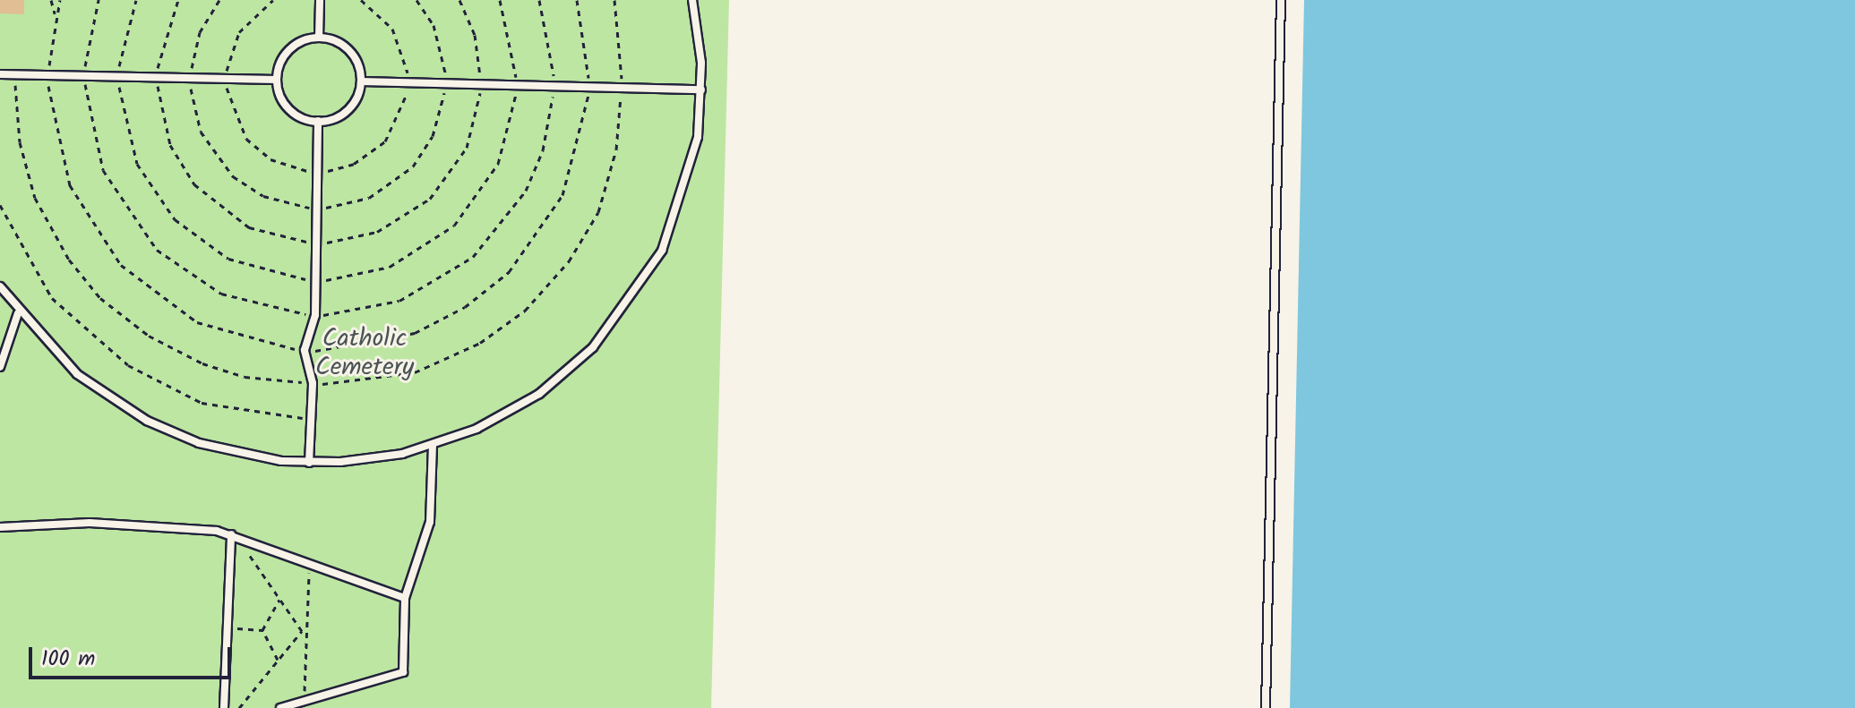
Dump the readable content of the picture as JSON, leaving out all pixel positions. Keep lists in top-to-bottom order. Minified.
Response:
{"parks":["Catholic Cemetery"],"scale_bar":"100 m"}
